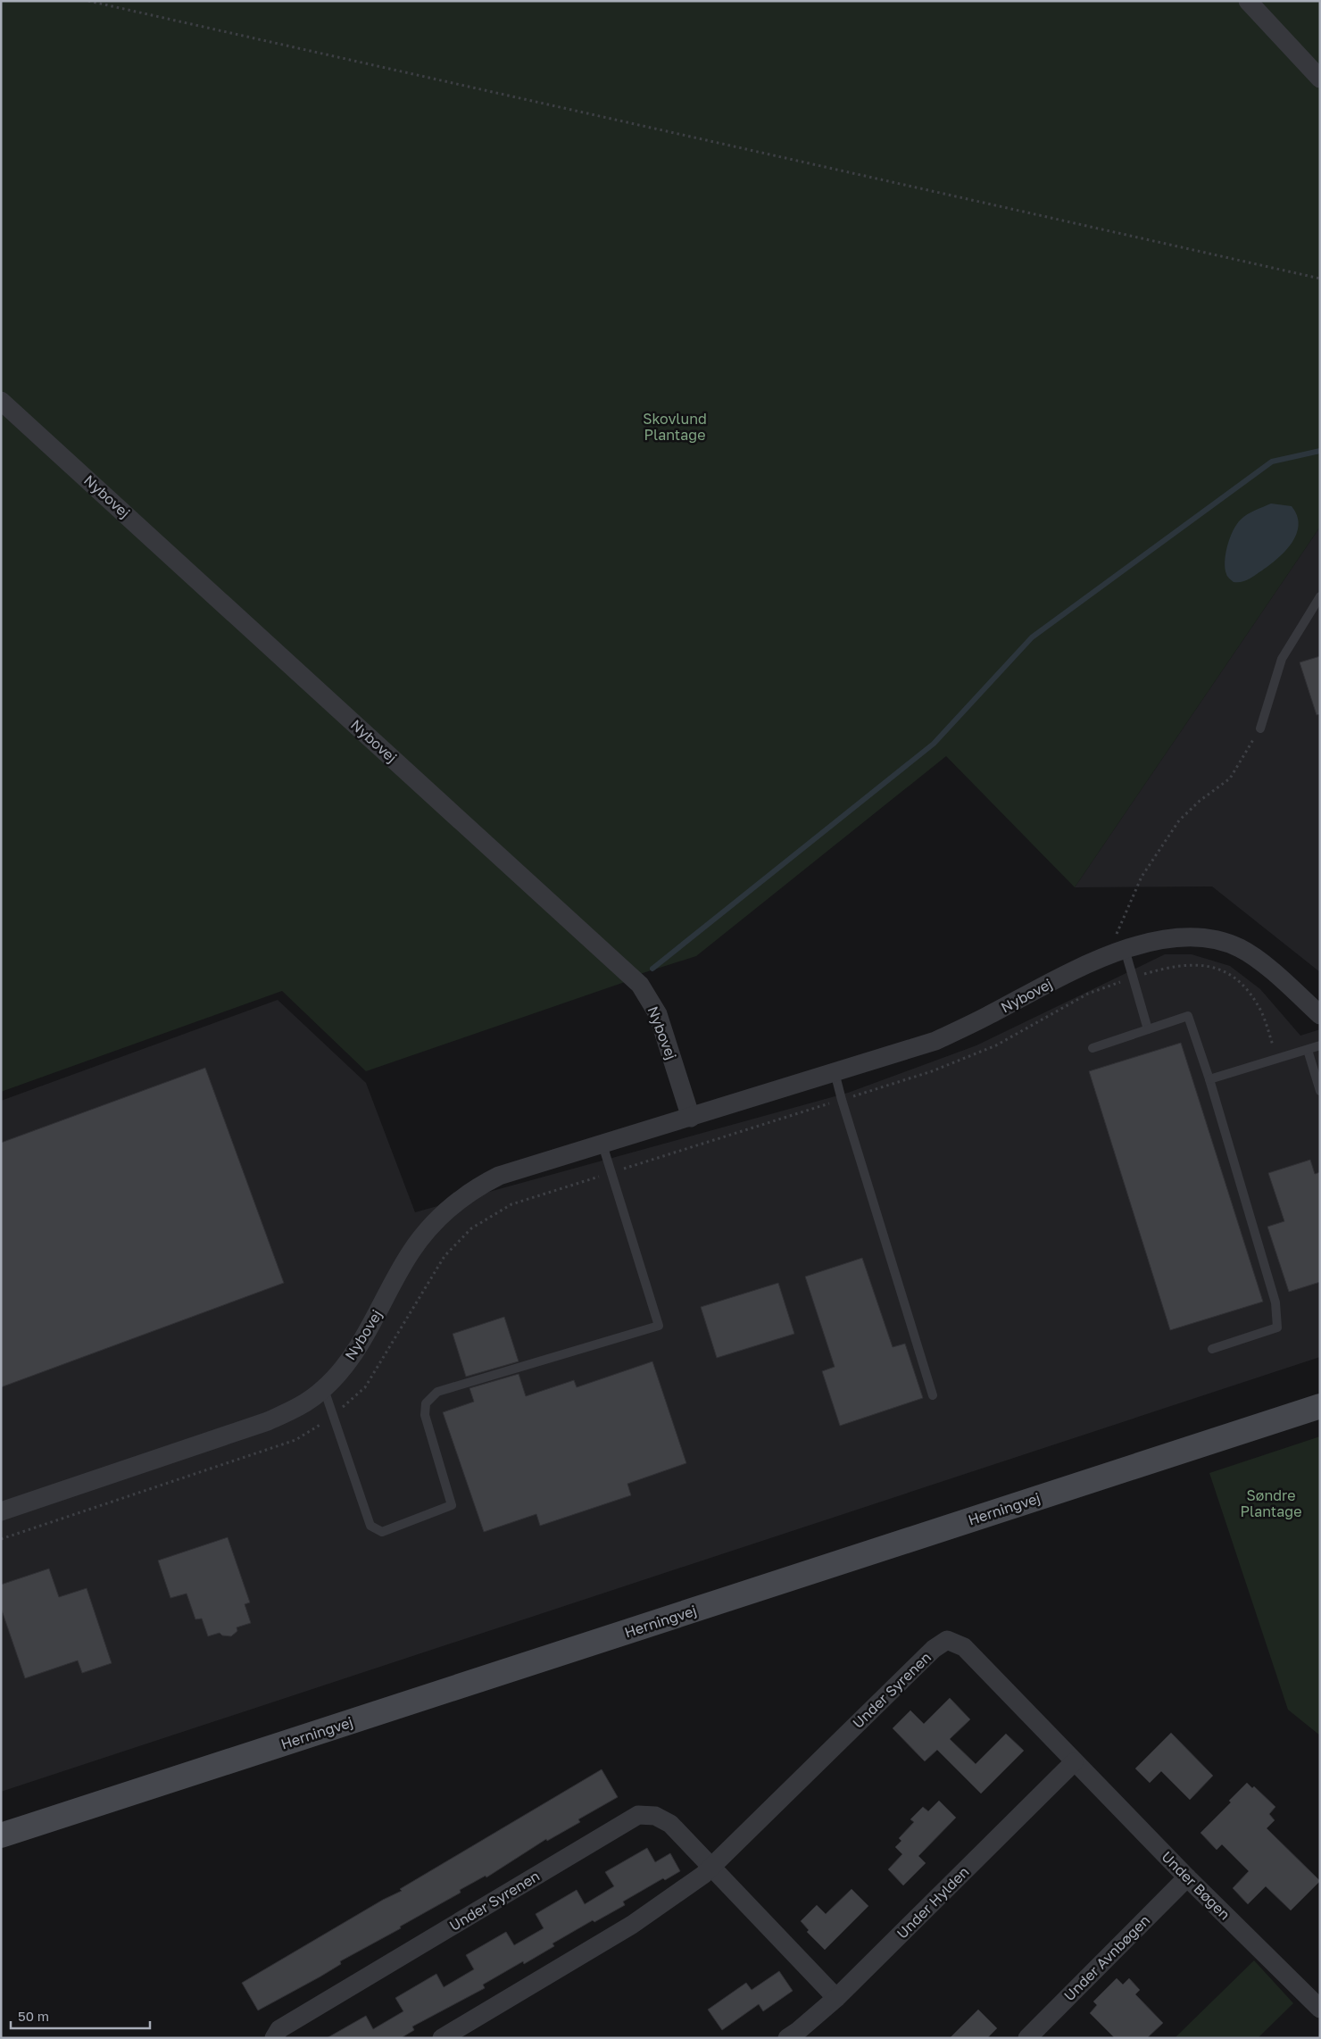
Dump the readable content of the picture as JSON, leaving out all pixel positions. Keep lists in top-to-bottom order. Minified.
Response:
{"streets":{"main road":["Herningvej"],"street":["Nybovej","Under Syrenen","Under Bøgen","Under Hylden","Under Avnbøgen"]},"crossings":[["Under Syrenen","Under Bøgen"],["Under Syrenen","Under Hylden"],["Under Bøgen","Under Hylden"],["Under Bøgen","Under Avnbøgen"]],"parks":["Skovlund Plantage","Søndre Plantage"],"scale_bar":"50 m"}
